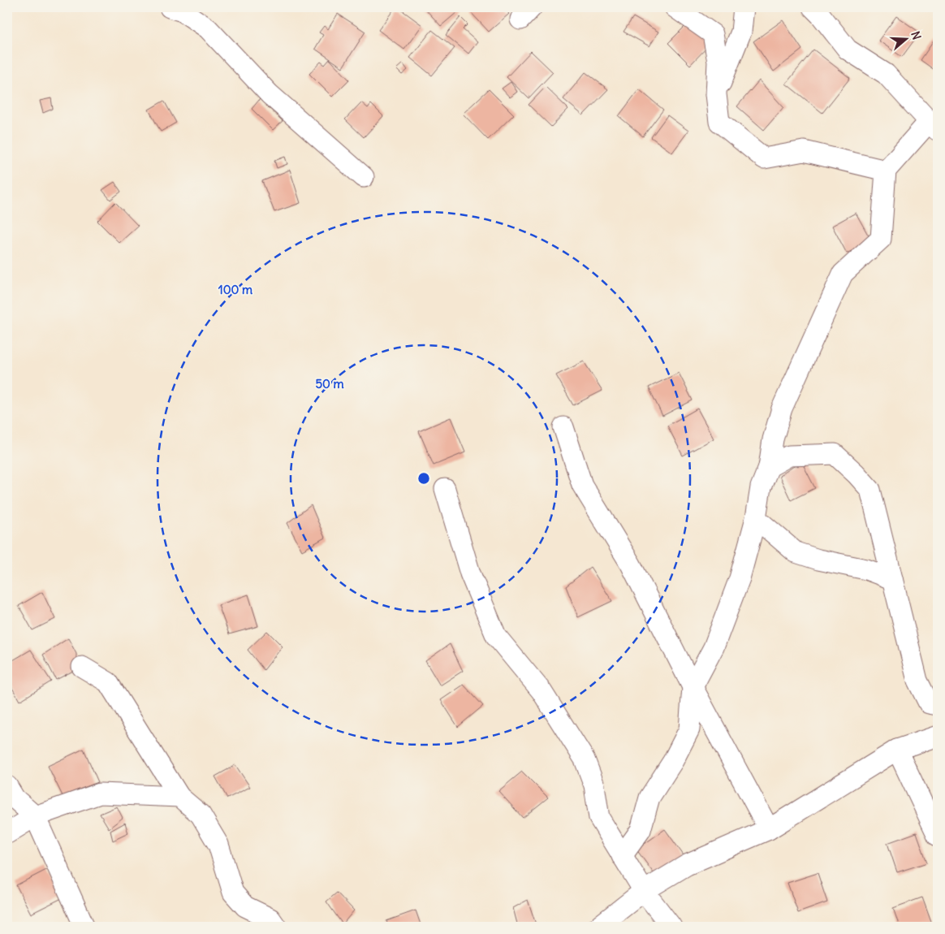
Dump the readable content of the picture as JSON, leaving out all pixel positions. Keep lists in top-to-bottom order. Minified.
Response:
{"north":"right","rings":["100 m","50 m"]}
